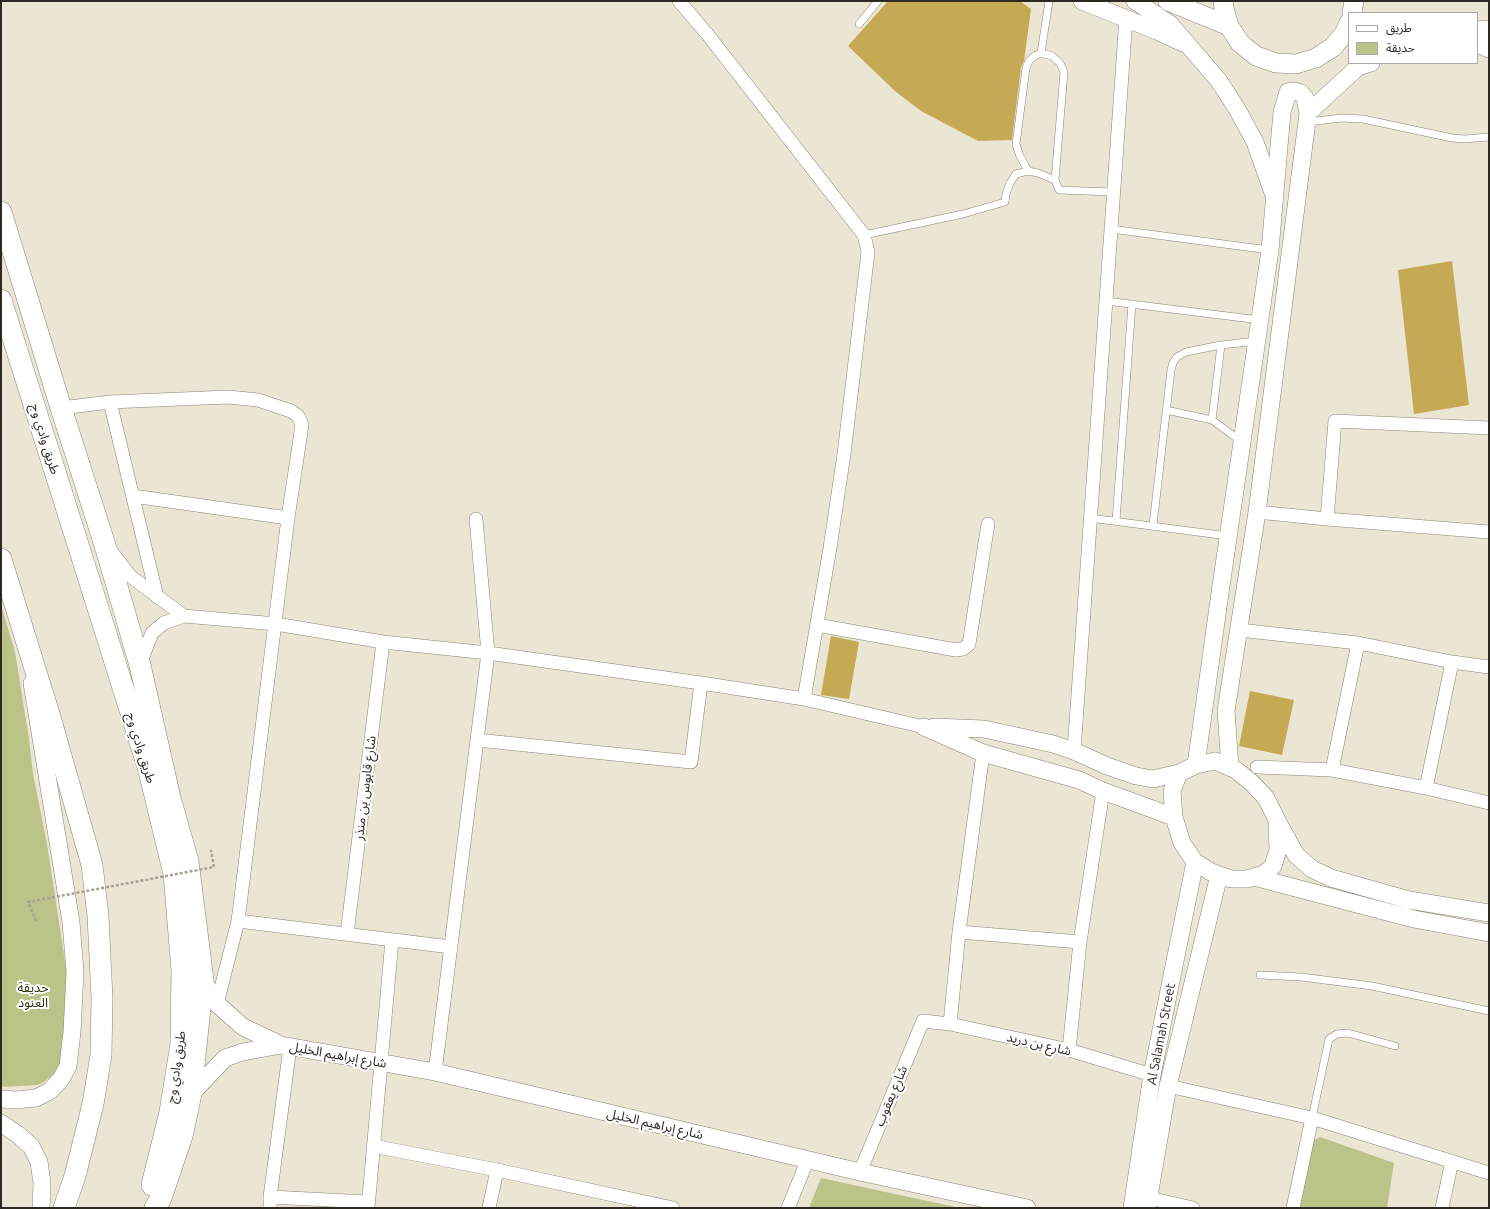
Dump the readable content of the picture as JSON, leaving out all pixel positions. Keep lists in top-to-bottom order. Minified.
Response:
{"streets":{"main road":["طريق وادي وج"],"street":["شارع قابوس بن منذر","Al Salamah Street","شارع بن دريد","شارع إبراهيم الخليل","شارع يعقوب"]},"crossings":[["Al Salamah Street","شارع بن دريد"],["شارع بن دريد","شارع يعقوب"],["شارع إبراهيم الخليل","شارع يعقوب"]],"parks":["حديقة العنود"],"legend":["طريق","حديقة"]}
